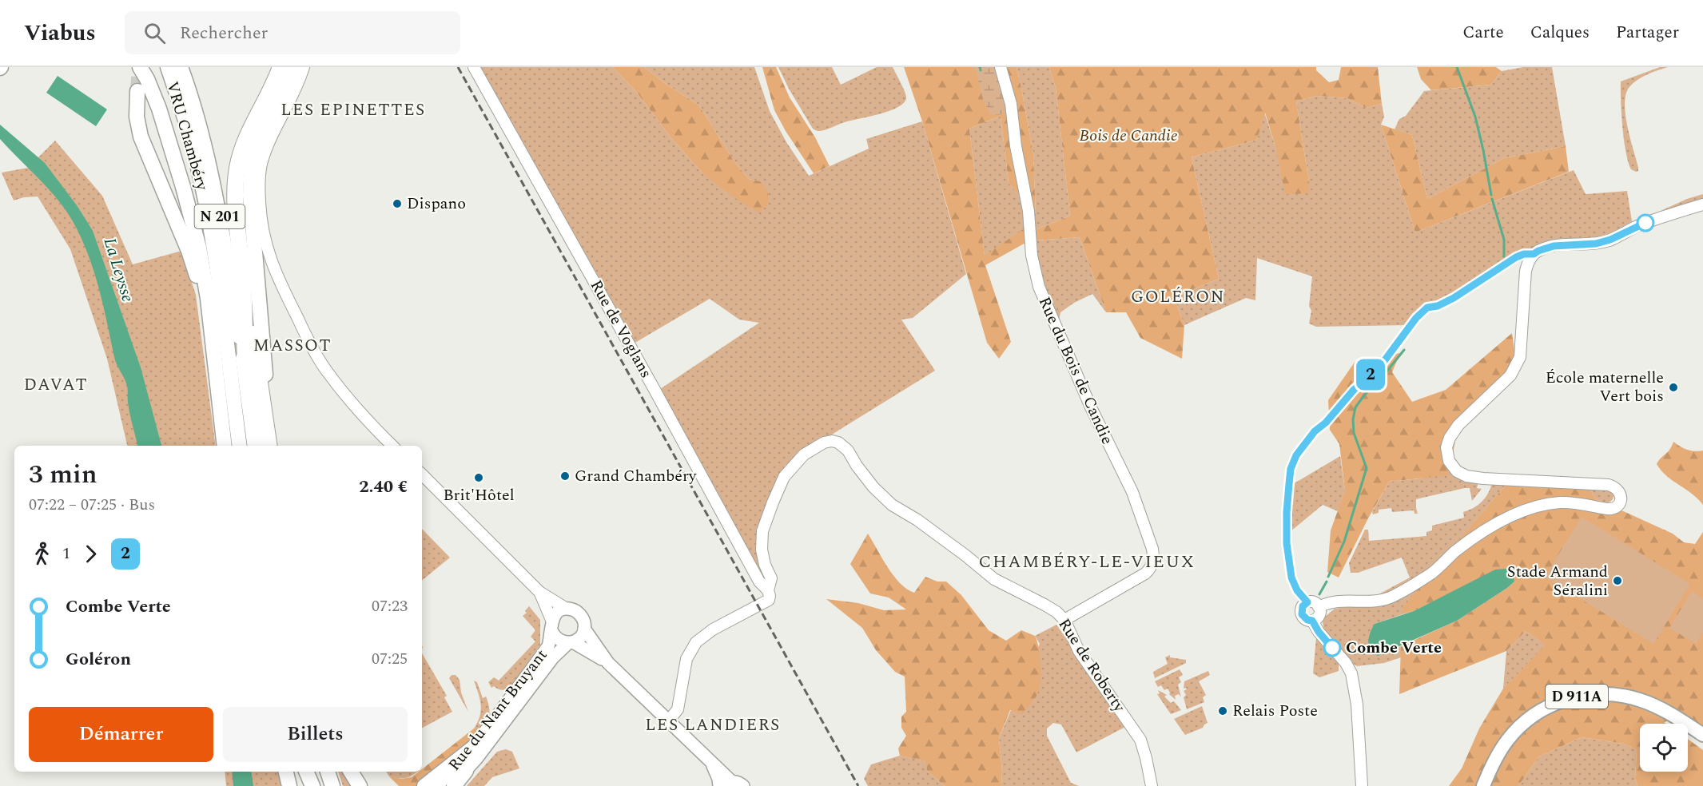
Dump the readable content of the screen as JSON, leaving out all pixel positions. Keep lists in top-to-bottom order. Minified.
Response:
{"streets":{"highway":["VRU Chambéry","N 201"],"main road":["D 911A","Rue du Nant Bruyant"],"street":["Rue de Voglans","Rue du Bois de Candie","Rue de Roberty"]},"crossings":[["VRU Chambéry","N 201"],["Rue de Voglans","Rue de Roberty"],["Rue du Bois de Candie","Rue de Roberty"]],"districts":["LES EPINETTES","GOLÉRON","MASSOT","DAVAT","CHAMBÉRY-LE-VIEUX","LES LANDIERS"],"water":["La Leysse"],"parks":["Bois de Candie"],"places":["Dispano","École maternelle Vert bois","Grand Chambéry","Brit'Hôtel","Stade Armand Séralini","Combe Verte","Relais Poste"],"lines":["bus line 2"],"page":{"header":"Viabus","search":"Rechercher","nav":["Carte","Calques","Partager"],"on_map":"2","heading":["3 min","07:22 – 07:25 · Bus","2.40 €"],"legs":["1","2"],"list":[{"name":"Combe Verte","value":"07:23"},{"name":"Goléron","value":"07:25"}],"buttons":["Démarrer","Billets"]}}
